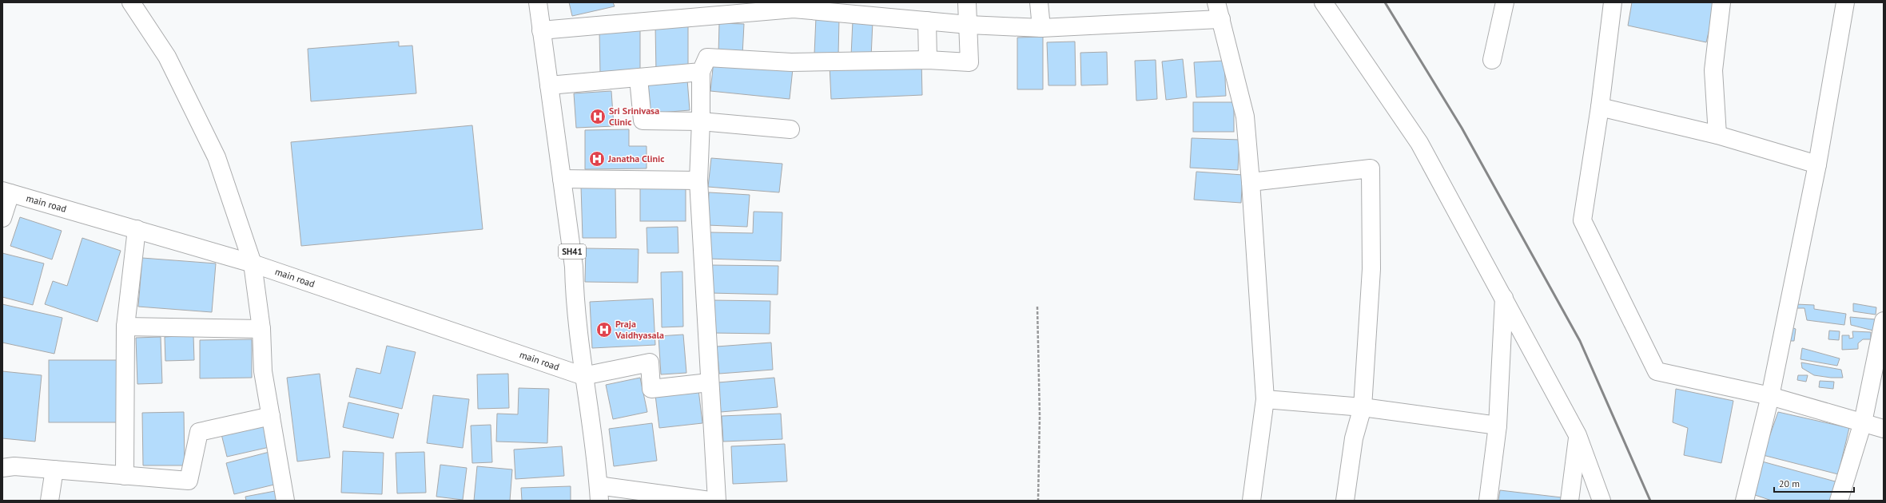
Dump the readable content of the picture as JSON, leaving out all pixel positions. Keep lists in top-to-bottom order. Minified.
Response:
{"streets":{"street":["main road","SH41"]},"crossings":[["main road","SH41"]],"places":{"hospital":["Sri Srinivasa Clinic","Janatha Clinic","Praja Vaidhyasala"]},"scale_bar":"20 m"}
